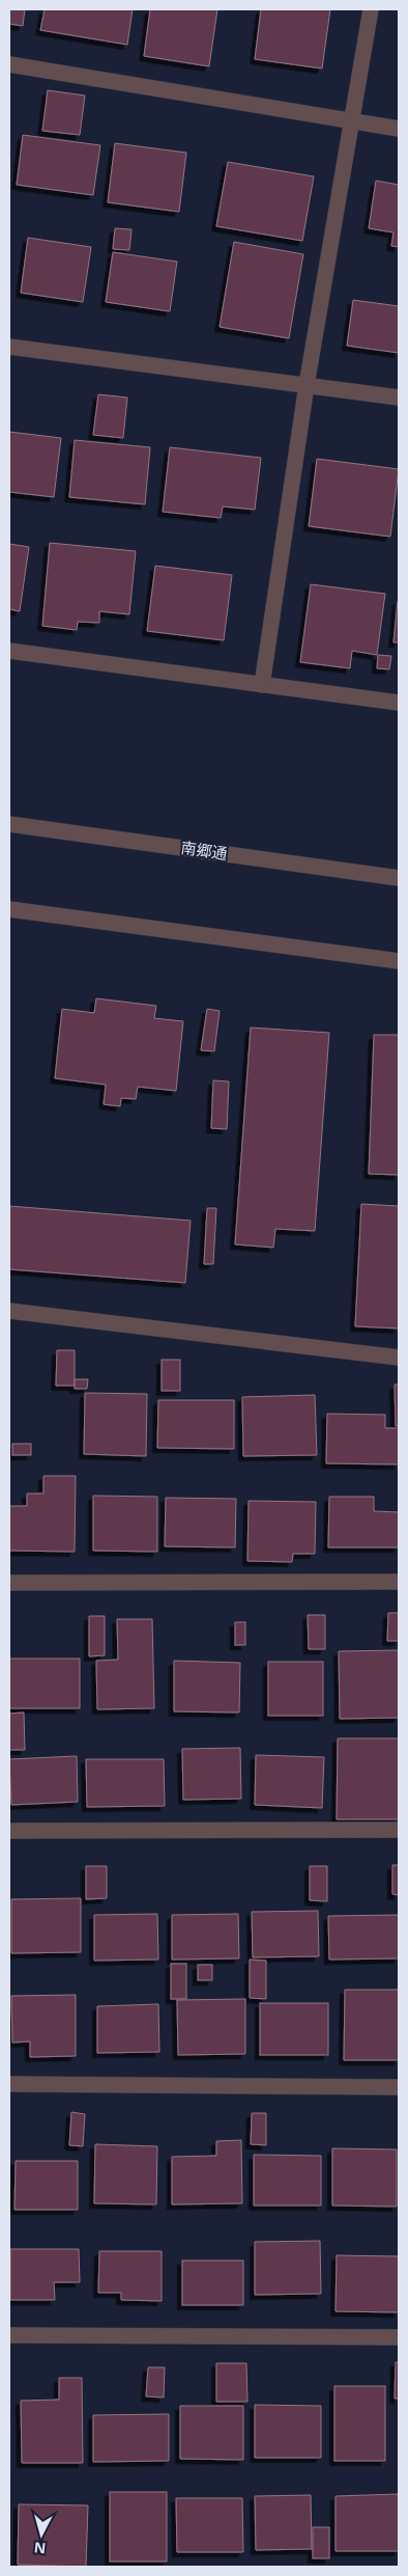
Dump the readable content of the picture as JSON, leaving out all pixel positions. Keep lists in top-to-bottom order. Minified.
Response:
{"streets":{"street":["南郷通"]},"north":"bottom"}
